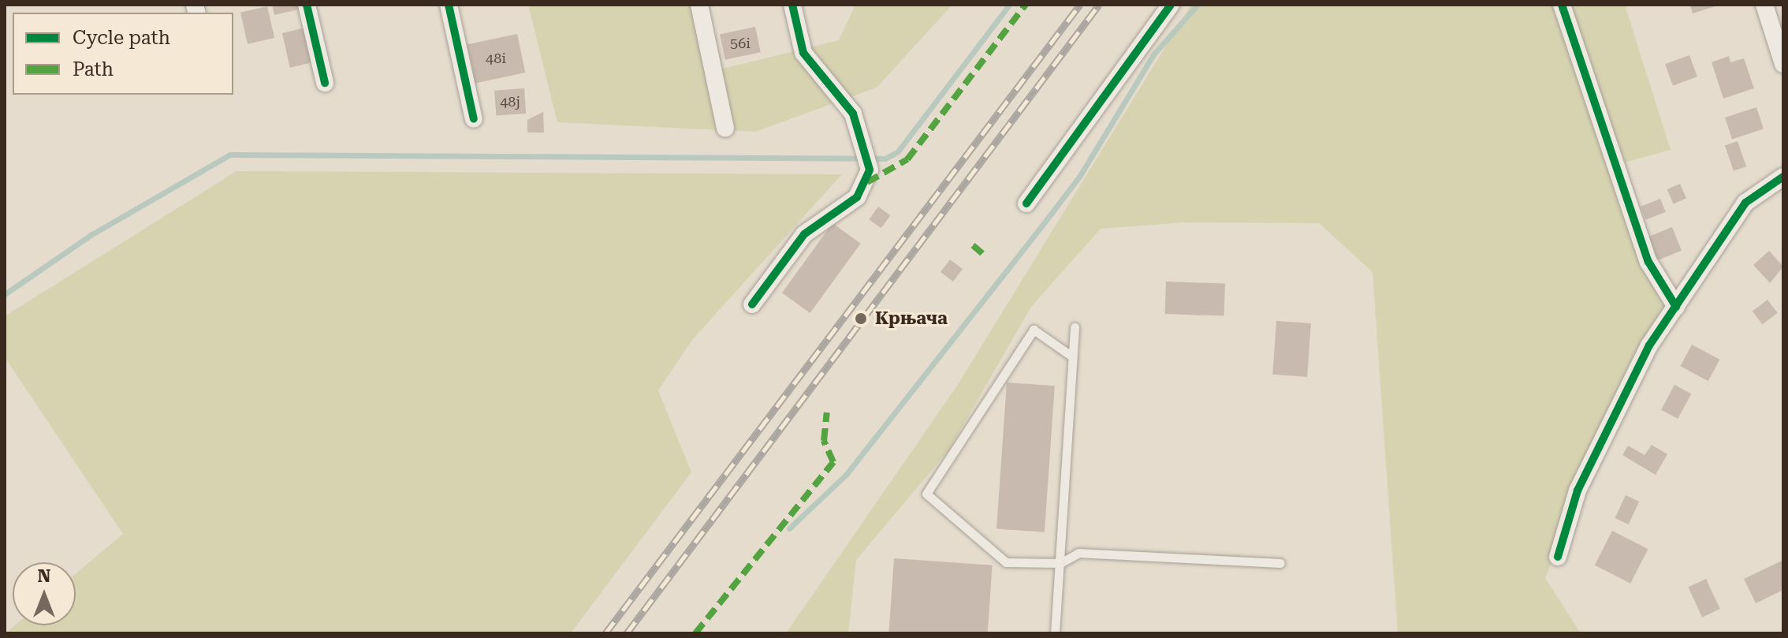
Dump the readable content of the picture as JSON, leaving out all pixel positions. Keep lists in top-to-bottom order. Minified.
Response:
{"places":["Крњача"],"house_numbers":["56i","48i","48j"],"legend":["Cycle path","Path"],"north":"top"}
